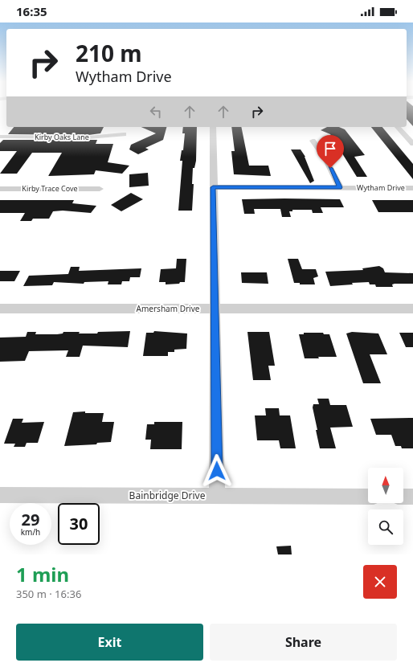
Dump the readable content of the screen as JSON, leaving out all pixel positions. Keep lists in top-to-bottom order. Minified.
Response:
{"streets":{"street":["Kirby Oaks Lane","Wytham Drive","Kirby Trace Cove","Amersham Drive","Bainbridge Drive"]},"north":"top","page":{"status":"16:35","turn":["210 m","Wytham Drive"],"speed":"29 km/h","limit":"30","heading":["1 min","350 m · 16:36"],"buttons":["Exit","Share"]}}
